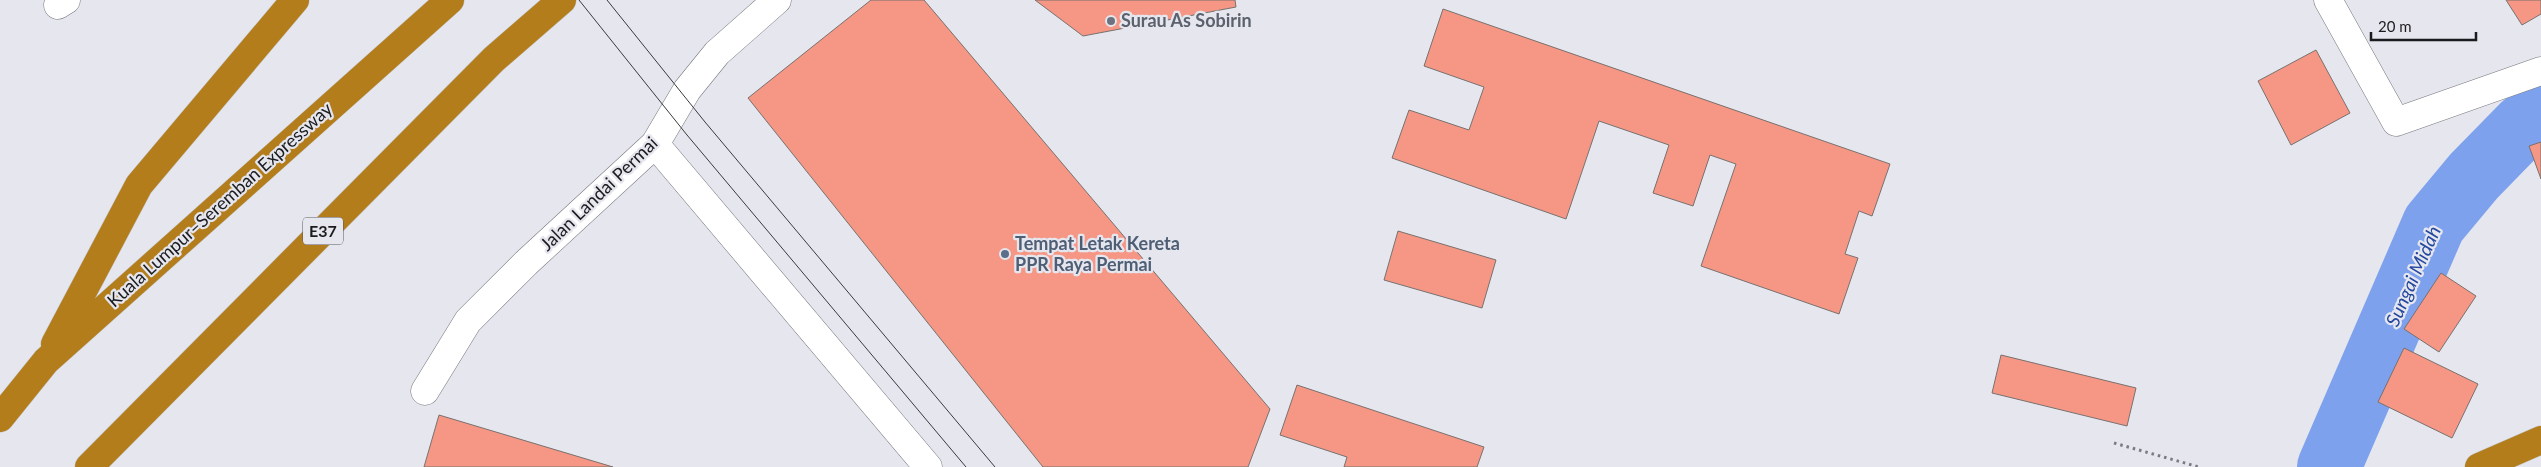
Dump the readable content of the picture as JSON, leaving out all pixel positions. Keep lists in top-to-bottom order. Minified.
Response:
{"streets":{"highway":["Kuala Lumpur–Seremban Expressway","E37"],"street":["Jalan Landai Permai"]},"water":["Sungai Midah"],"places":["Surau As Sobirin","Tempat Letak Kereta PPR Raya Permai"],"scale_bar":"20 m"}
